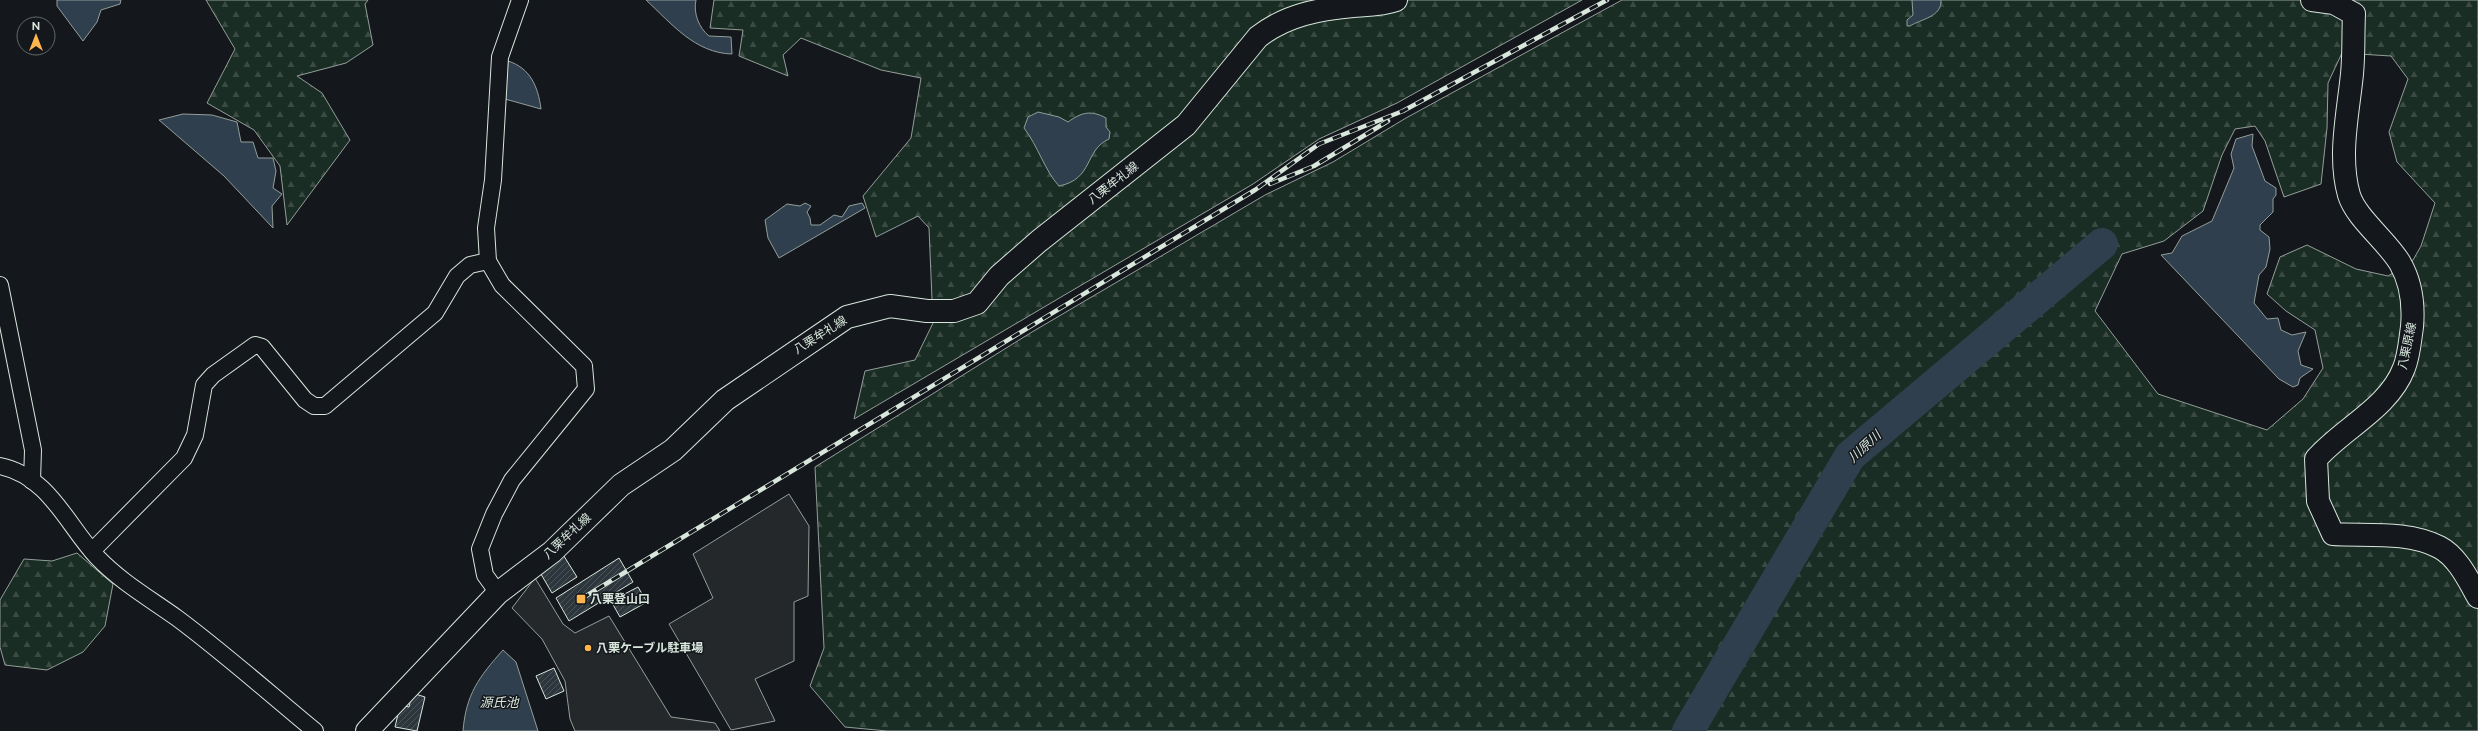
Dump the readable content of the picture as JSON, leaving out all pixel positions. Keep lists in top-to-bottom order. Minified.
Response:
{"streets":{"main road":["八栗牟礼線","八栗原線"]},"water":["川原川","源氏池"],"places":{"transit":["八栗登山口"],"other":["八栗ケーブル駐車場"]},"north":"top"}
